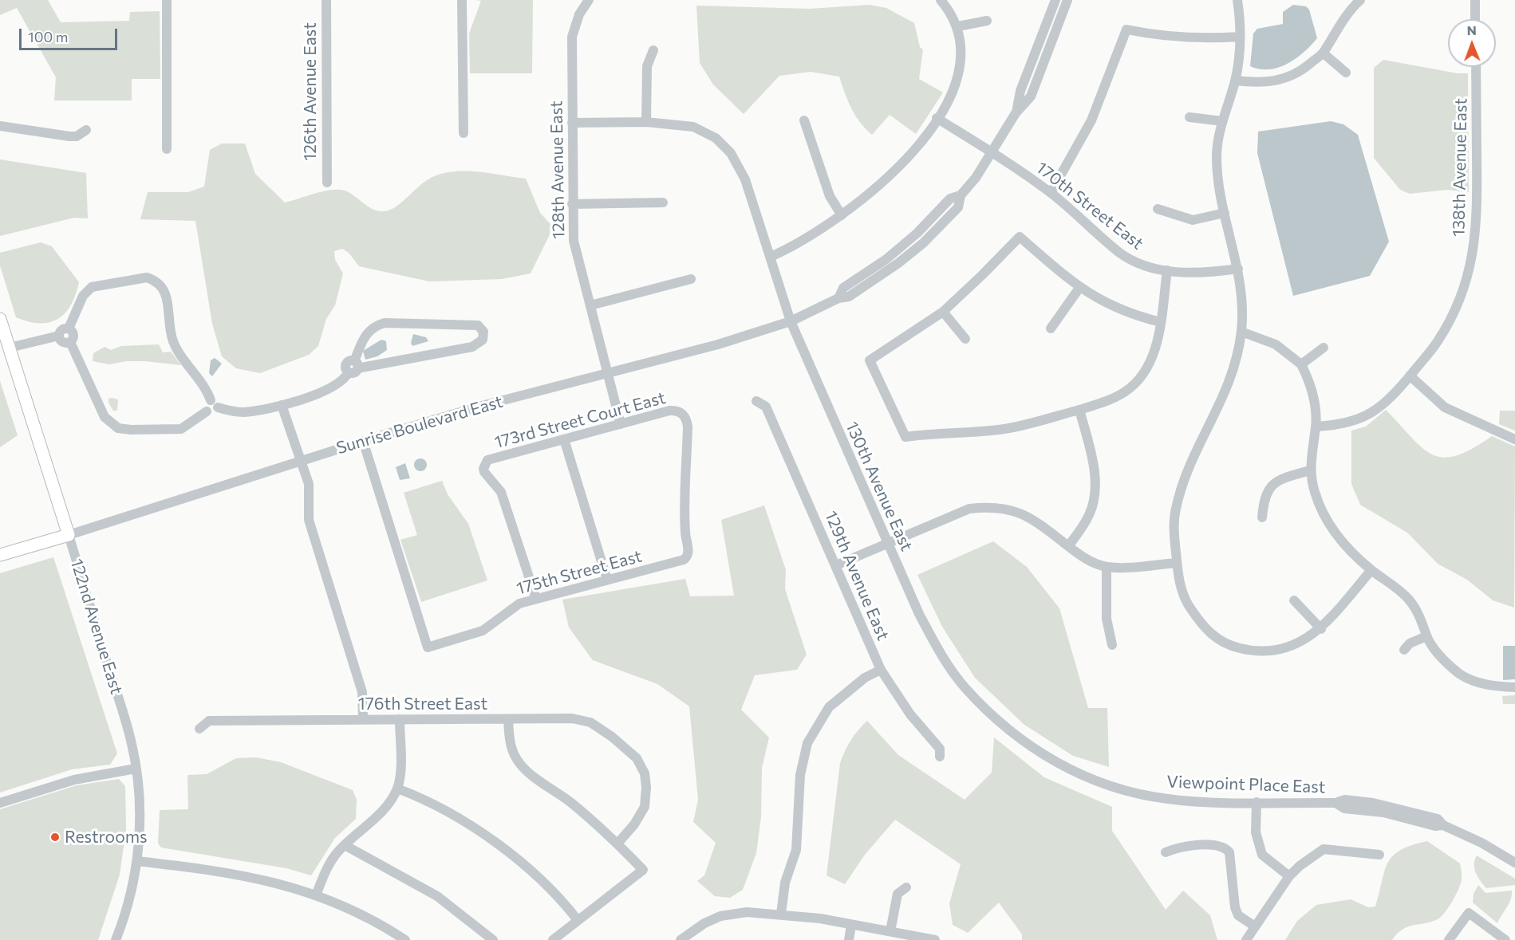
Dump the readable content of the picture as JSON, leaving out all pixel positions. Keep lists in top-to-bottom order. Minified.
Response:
{"streets":{"main road":["Sunrise Boulevard East","122nd Avenue East"],"street":["126th Avenue East","138th Avenue East","128th Avenue East","170th Street East","173rd Street Court East","130th Avenue East","175th Street East","129th Avenue East","176th Street East","Viewpoint Place East"]},"crossings":[["128th Avenue East","173rd Street Court East"],["128th Avenue East","Sunrise Boulevard East"],["128th Avenue East","130th Avenue East"],["170th Street East","Sunrise Boulevard East"],["173rd Street Court East","175th Street East"],["Sunrise Boulevard East","130th Avenue East"],["Sunrise Boulevard East","175th Street East"],["Sunrise Boulevard East","122nd Avenue East"],["130th Avenue East","Viewpoint Place East"]],"places":["Restrooms"],"scale_bar":"100 m","north":"top"}
